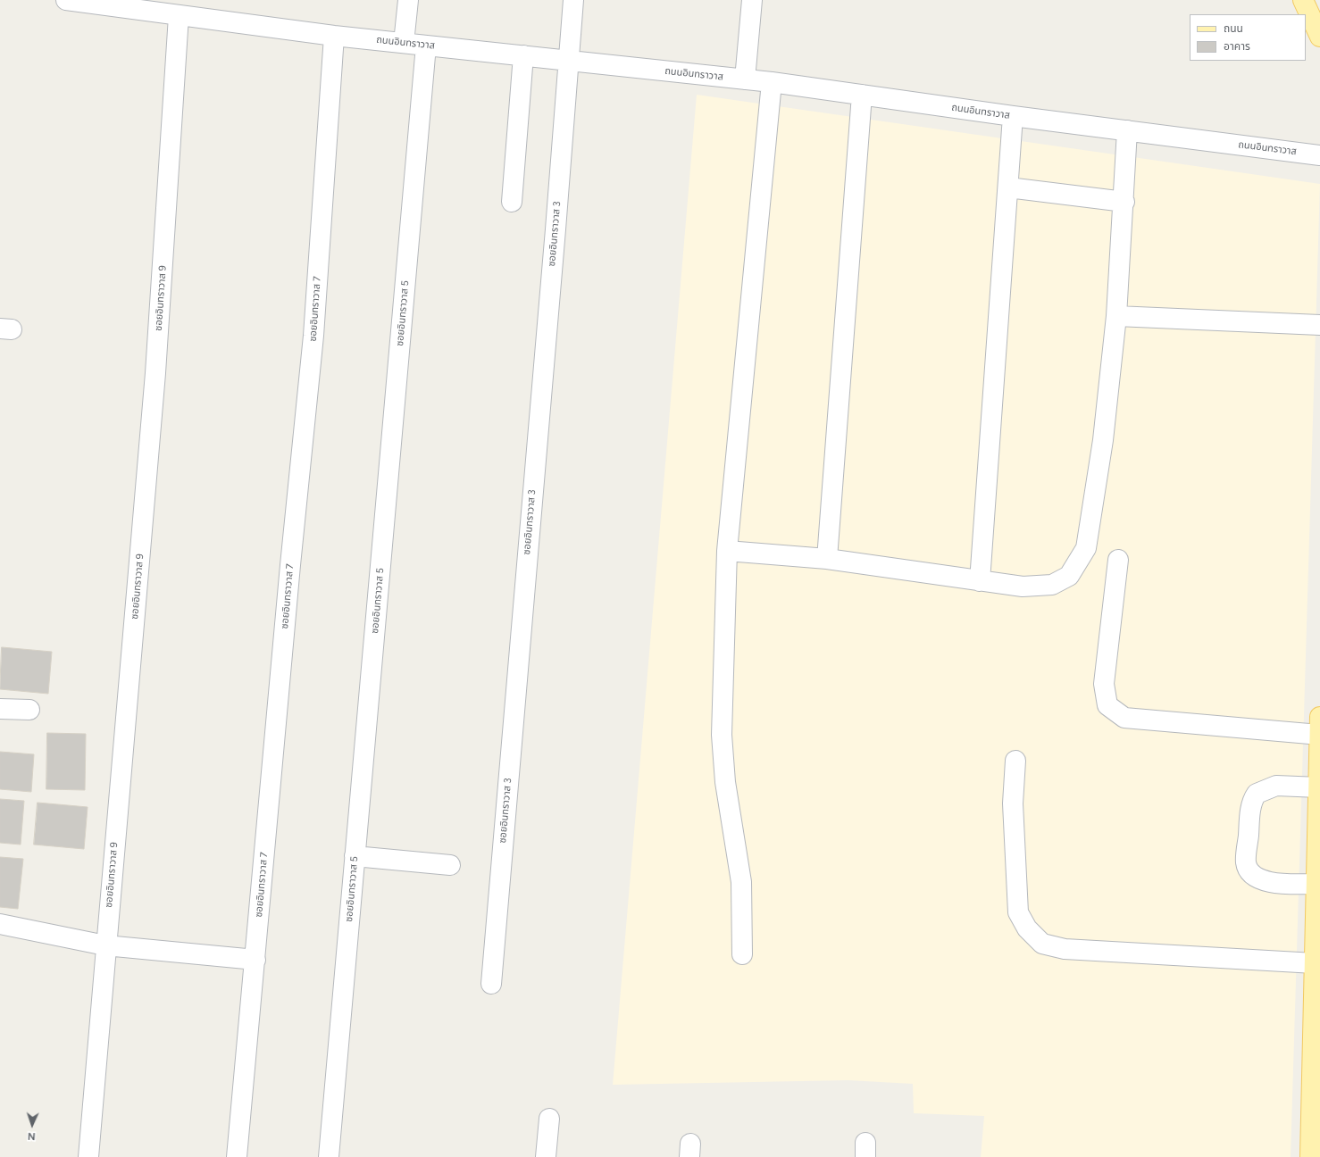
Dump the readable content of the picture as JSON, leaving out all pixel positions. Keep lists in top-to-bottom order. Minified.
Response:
{"streets":{"street":["ถนนอินทราวาส","ซอยอินทราวาส 3","ซอยอินทราวาส 9","ซอยอินทราวาส 7","ซอยอินทราวาส 5"]},"crossings":[["ถนนอินทราวาส","ซอยอินทราวาส 3"],["ถนนอินทราวาส","ซอยอินทราวาส 9"],["ถนนอินทราวาส","ซอยอินทราวาส 7"],["ถนนอินทราวาส","ซอยอินทราวาส 5"]],"legend":["ถนน","อาคาร"],"north":"bottom"}
